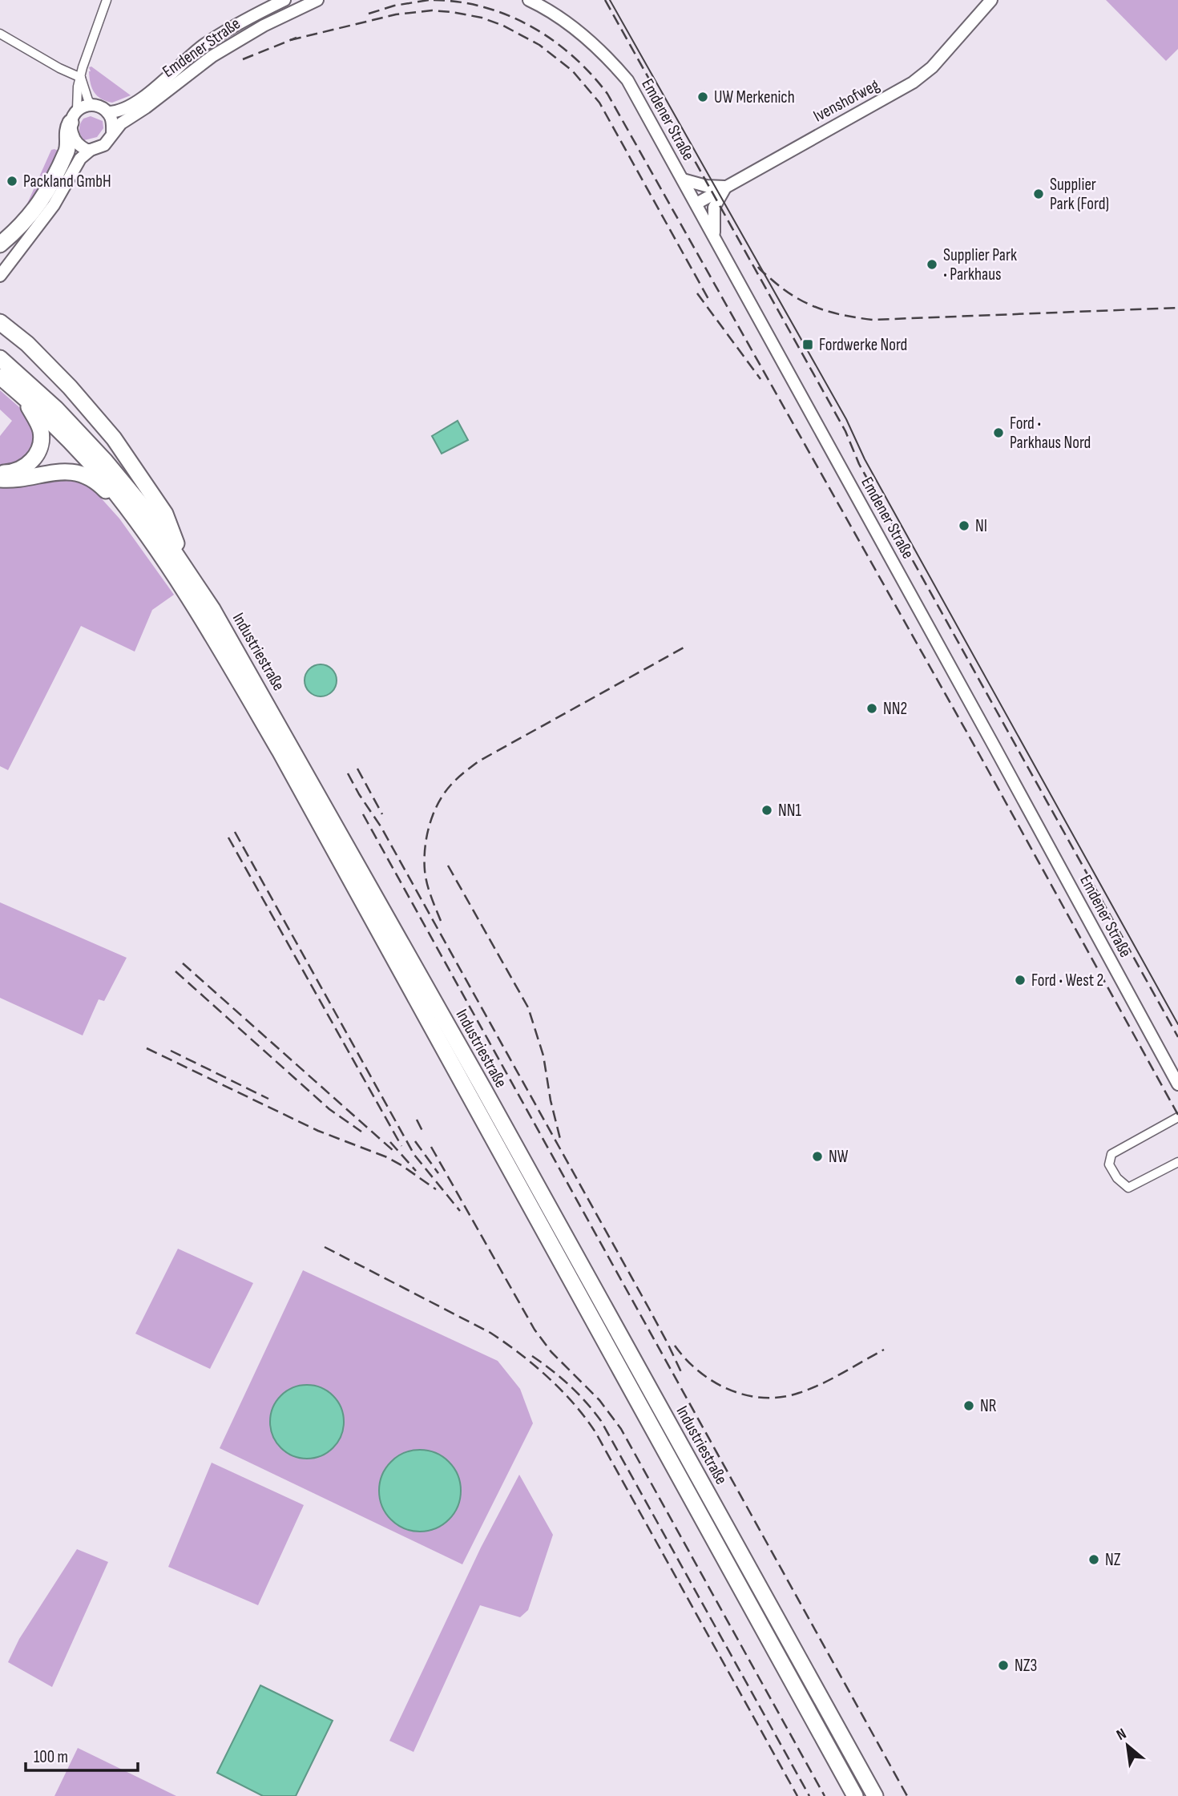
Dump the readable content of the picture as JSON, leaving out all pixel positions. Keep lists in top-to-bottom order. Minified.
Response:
{"streets":{"highway":["Industriestraße"],"street":["Emdener Straße","Ivenshofweg"]},"crossings":[["Emdener Straße","Ivenshofweg"]],"places":{"other":["UW Merkenich","Packland GmbH","Supplier Park (Ford)","Supplier Park • Parkhaus","Ford • Parkhaus Nord","NI","NN2","NN1","Ford • West 2","NW","NR","NZ","NZ3"],"transit":["Fordwerke Nord"]},"scale_bar":"100 m","north":"top left"}
